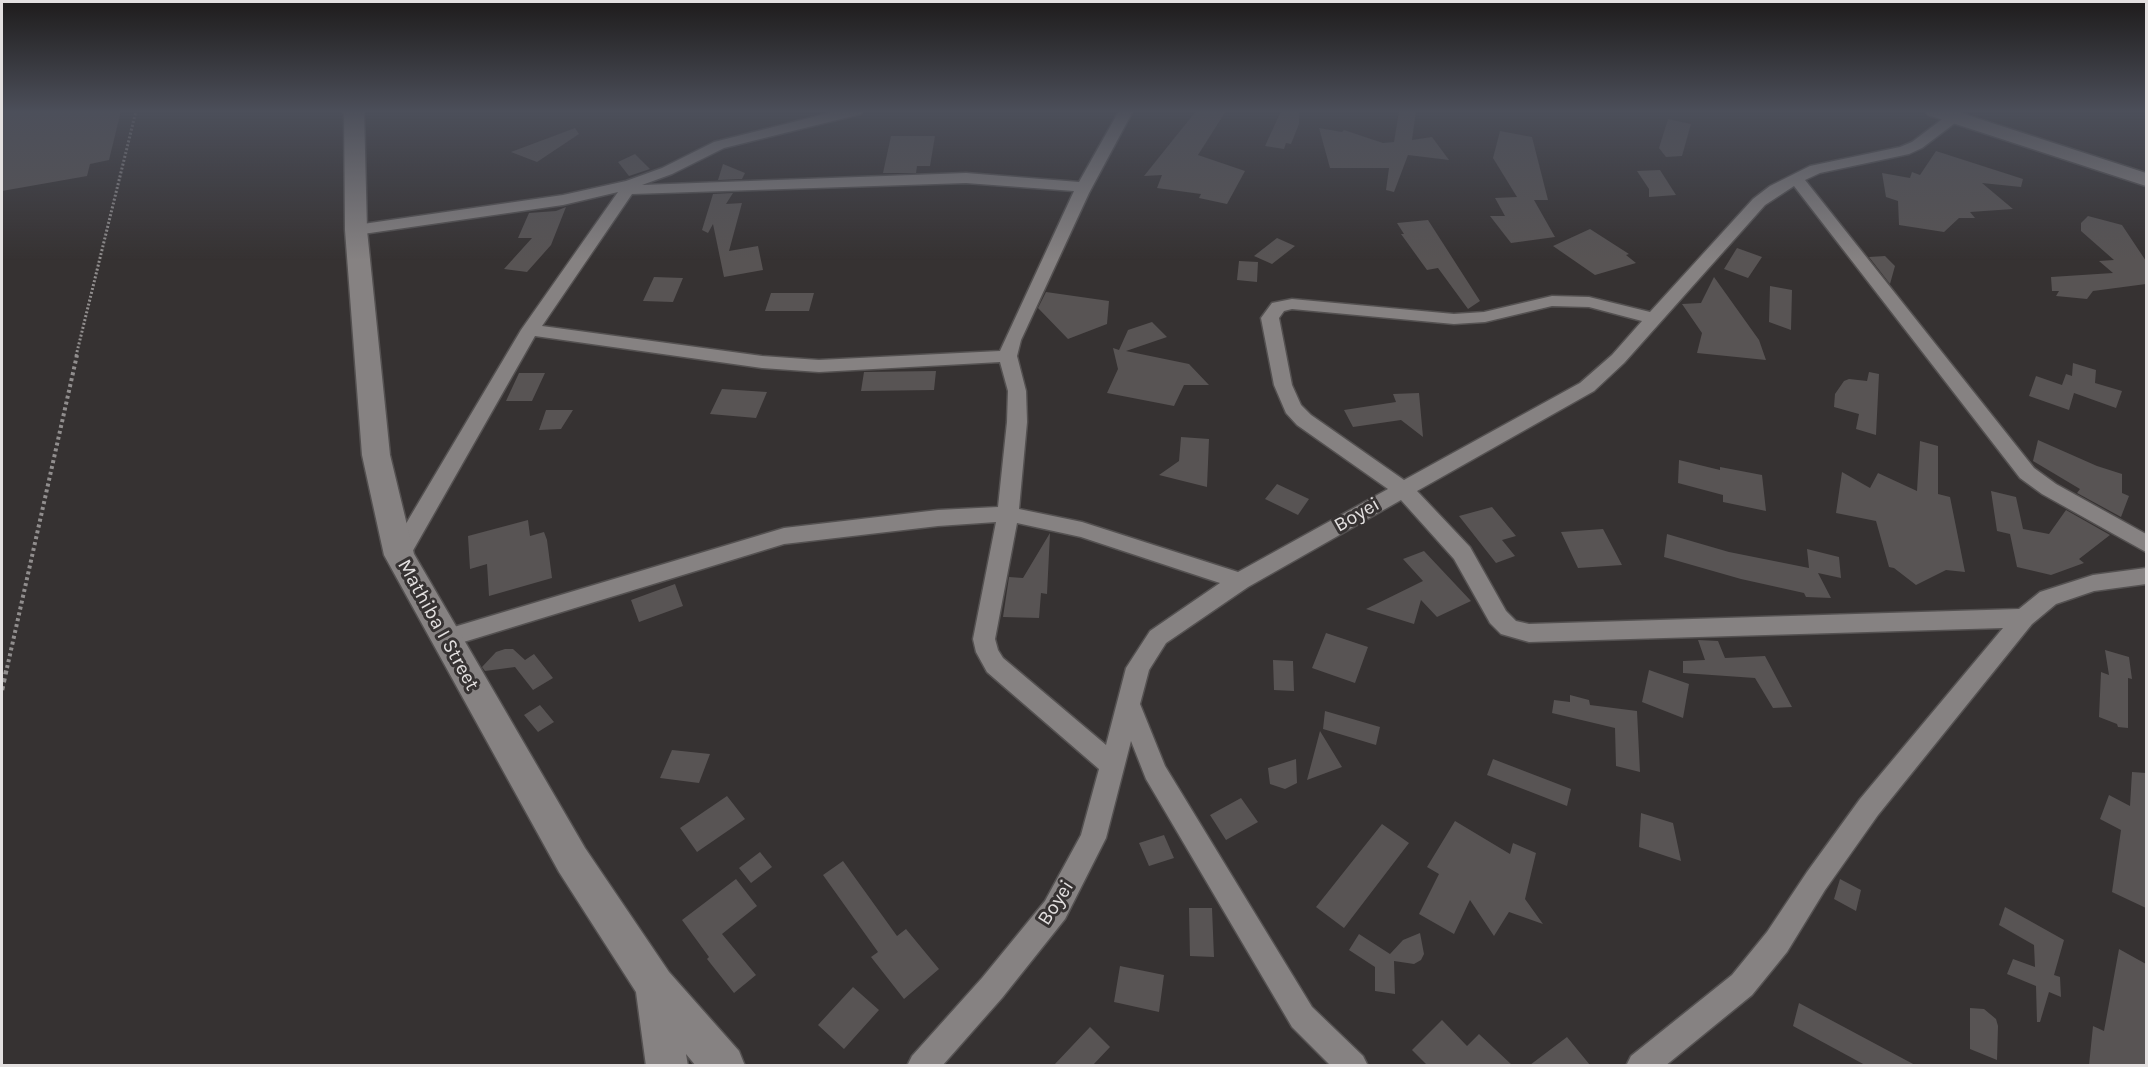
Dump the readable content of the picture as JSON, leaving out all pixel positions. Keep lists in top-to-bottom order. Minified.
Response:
{"streets":{"street":["Boyei","Mathiba I Street"]}}
